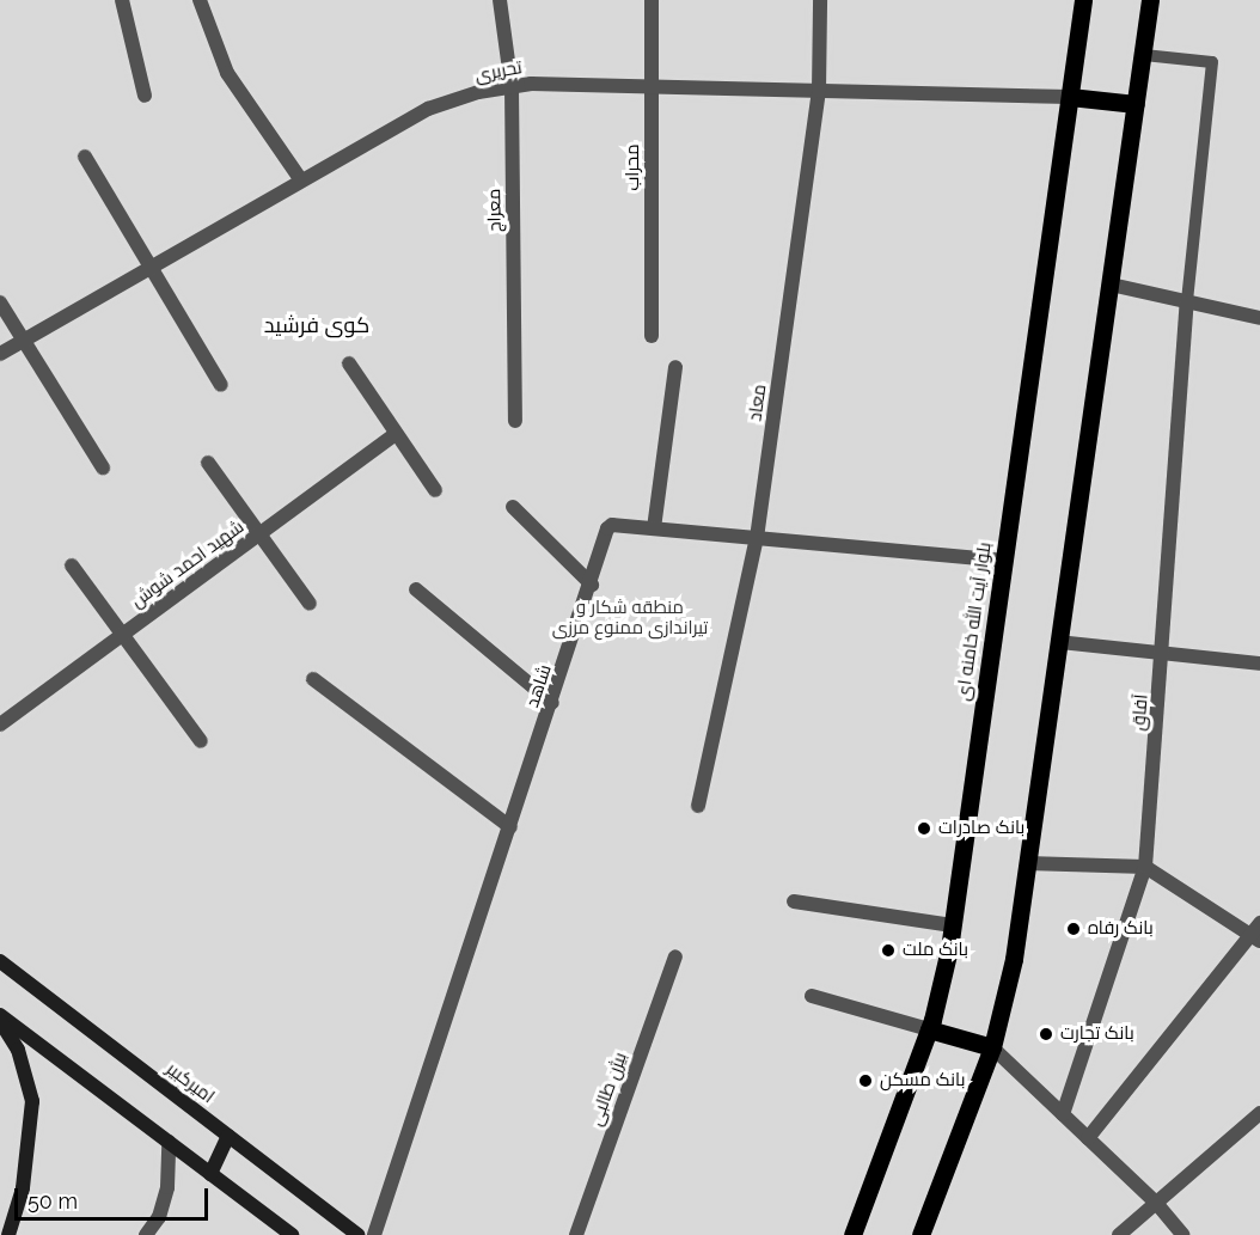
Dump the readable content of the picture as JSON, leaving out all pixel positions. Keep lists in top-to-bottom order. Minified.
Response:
{"streets":{"main road":["بلوار آیت الله خامنه ای","امیرکبیر"],"street":["تحریری","محراب","معراج","معاد","شهید احمد شوش","شاهد","آفاق","بیژن طالبی"]},"crossings":[["تحریری","محراب"],["تحریری","معراج"],["تحریری","معاد"],["تحریری","بلوار آیت الله خامنه ای"],["معاد","شاهد"],["بلوار آیت الله خامنه ای","شاهد"]],"districts":["کوی فرشید"],"parks":["منطقه شکار و تیراندازی ممنوع مرزی"],"places":["بانک صادرات","بانک رفاه","بانک ملت","بانک تجارت","بانک مسکن"],"scale_bar":"50 m"}
